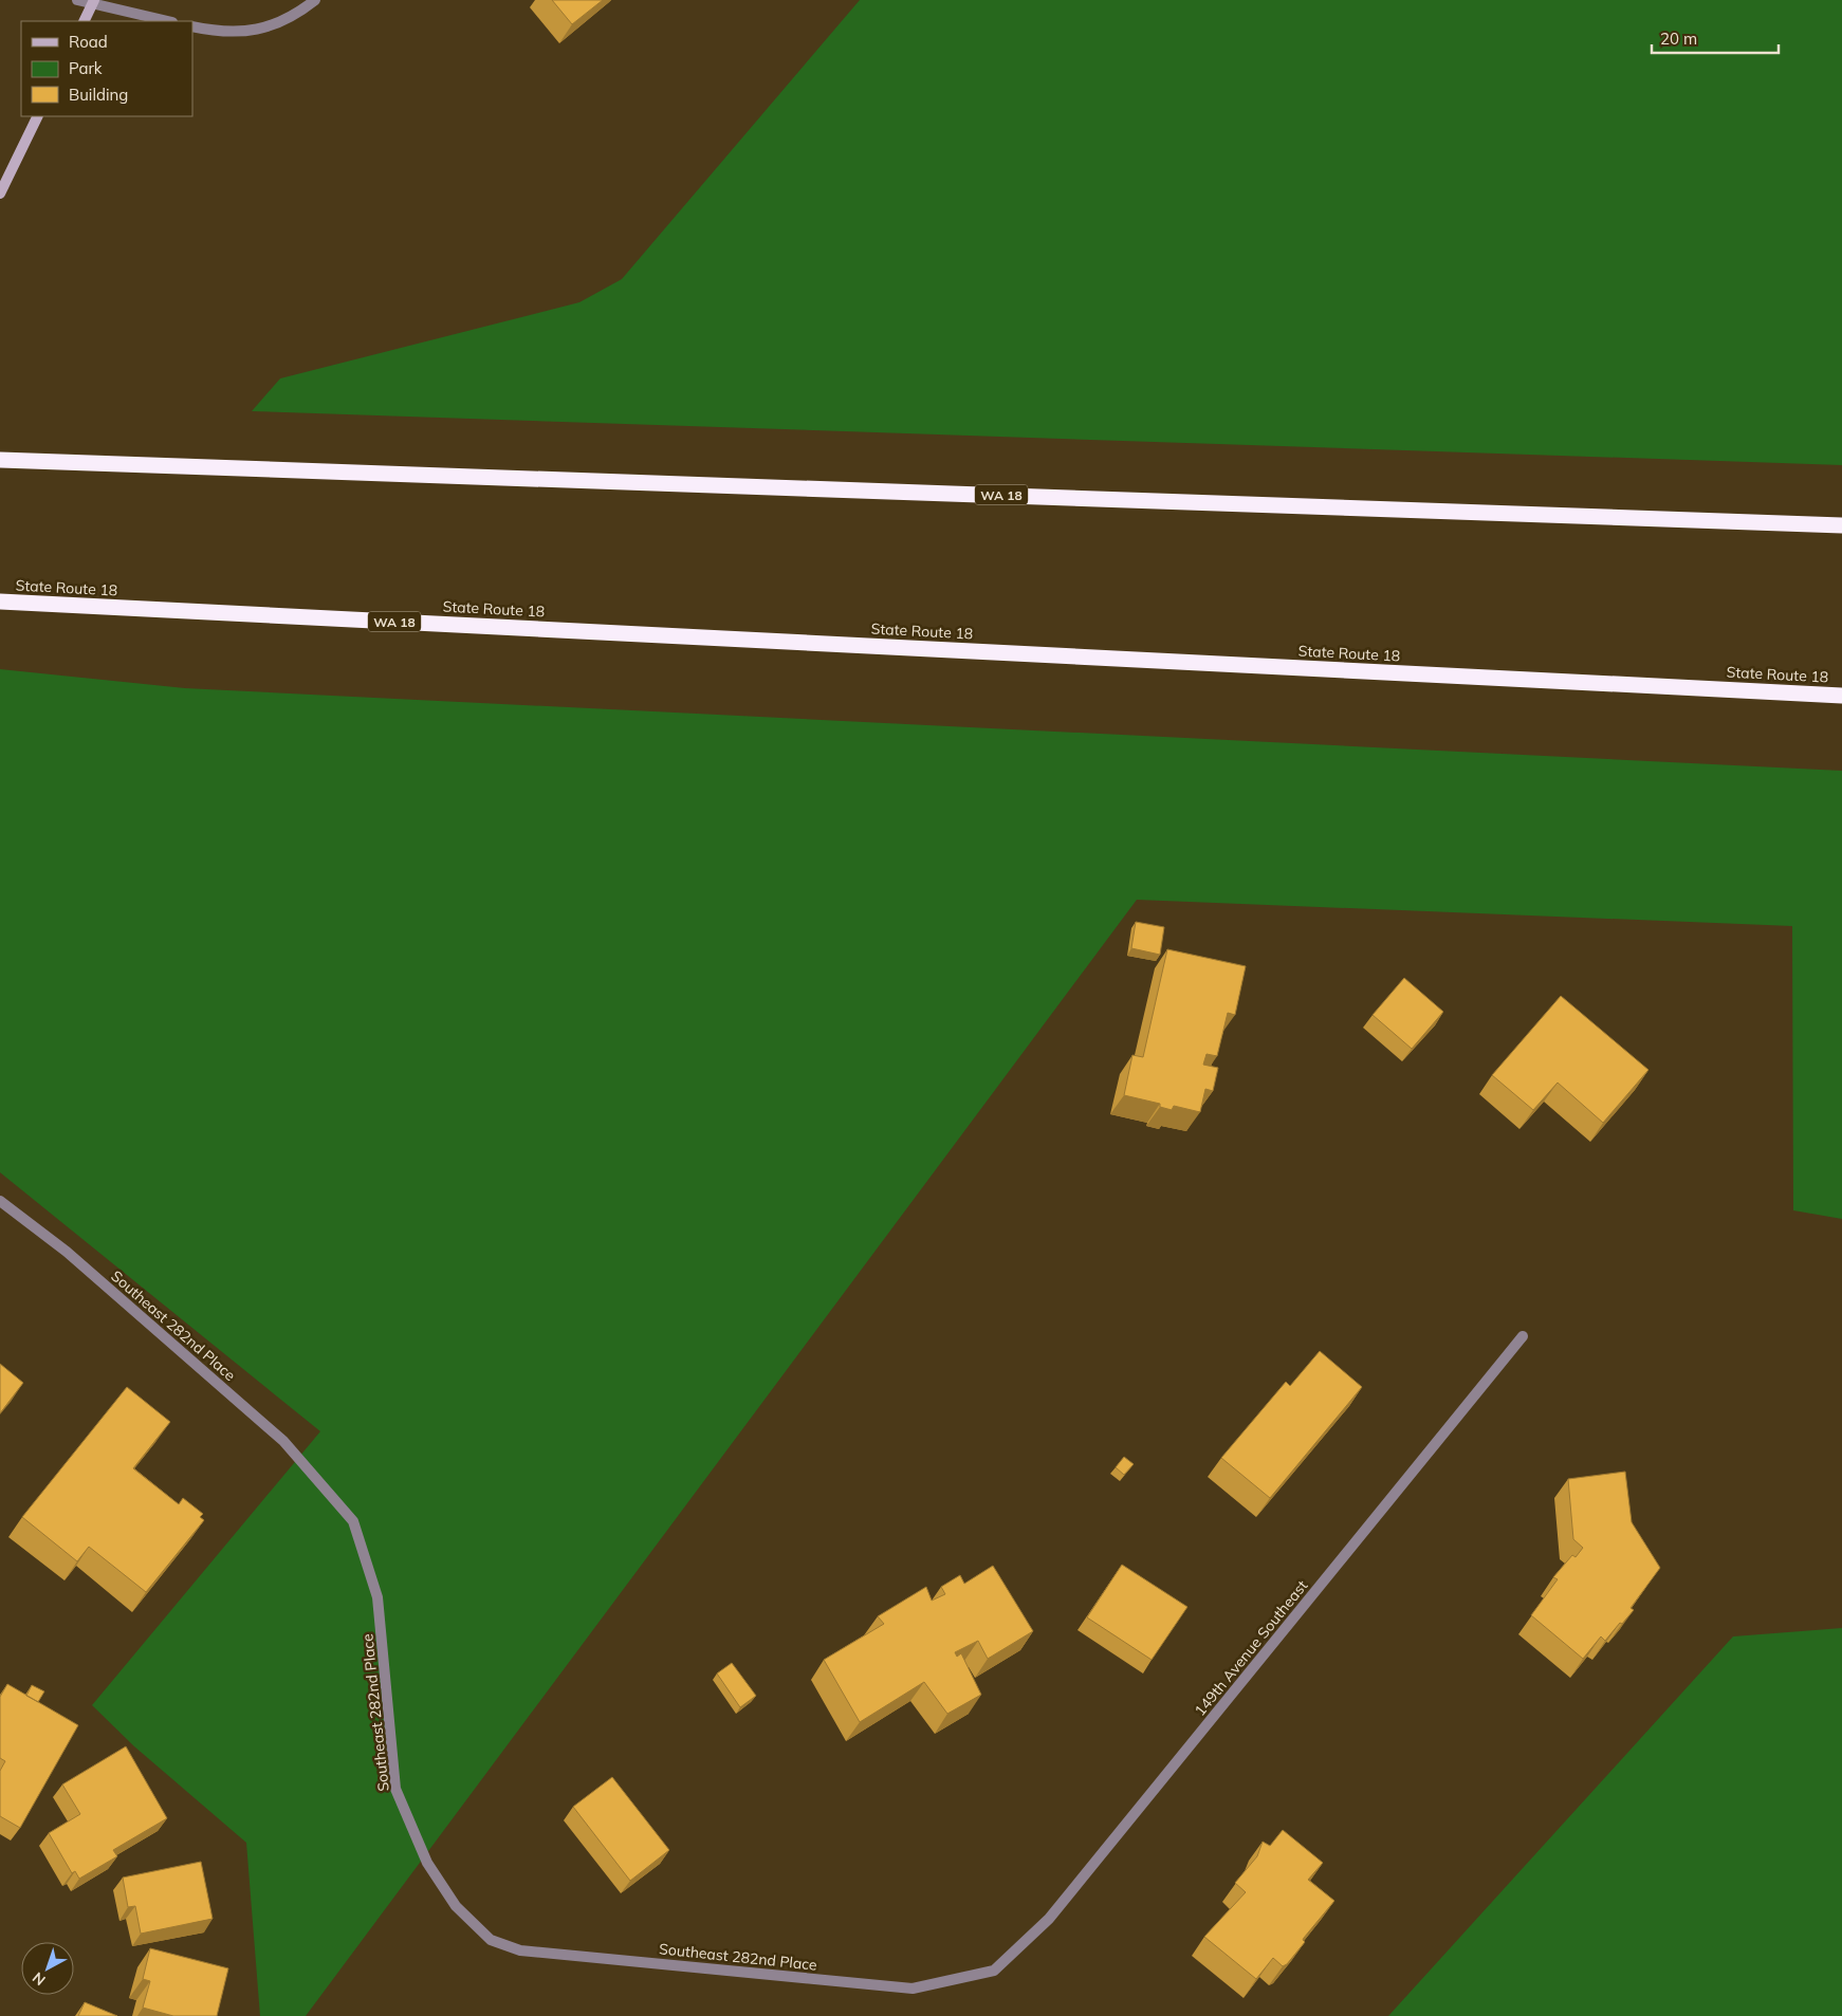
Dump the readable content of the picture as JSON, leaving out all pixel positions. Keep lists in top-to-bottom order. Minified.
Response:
{"streets":{"highway":["WA 18","State Route 18"],"street":["Southeast 282nd Place","149th Avenue Southeast"]},"crossings":[["Southeast 282nd Place","149th Avenue Southeast"]],"legend":["Road","Park","Building"],"scale_bar":"20 m","north":"bottom left"}
